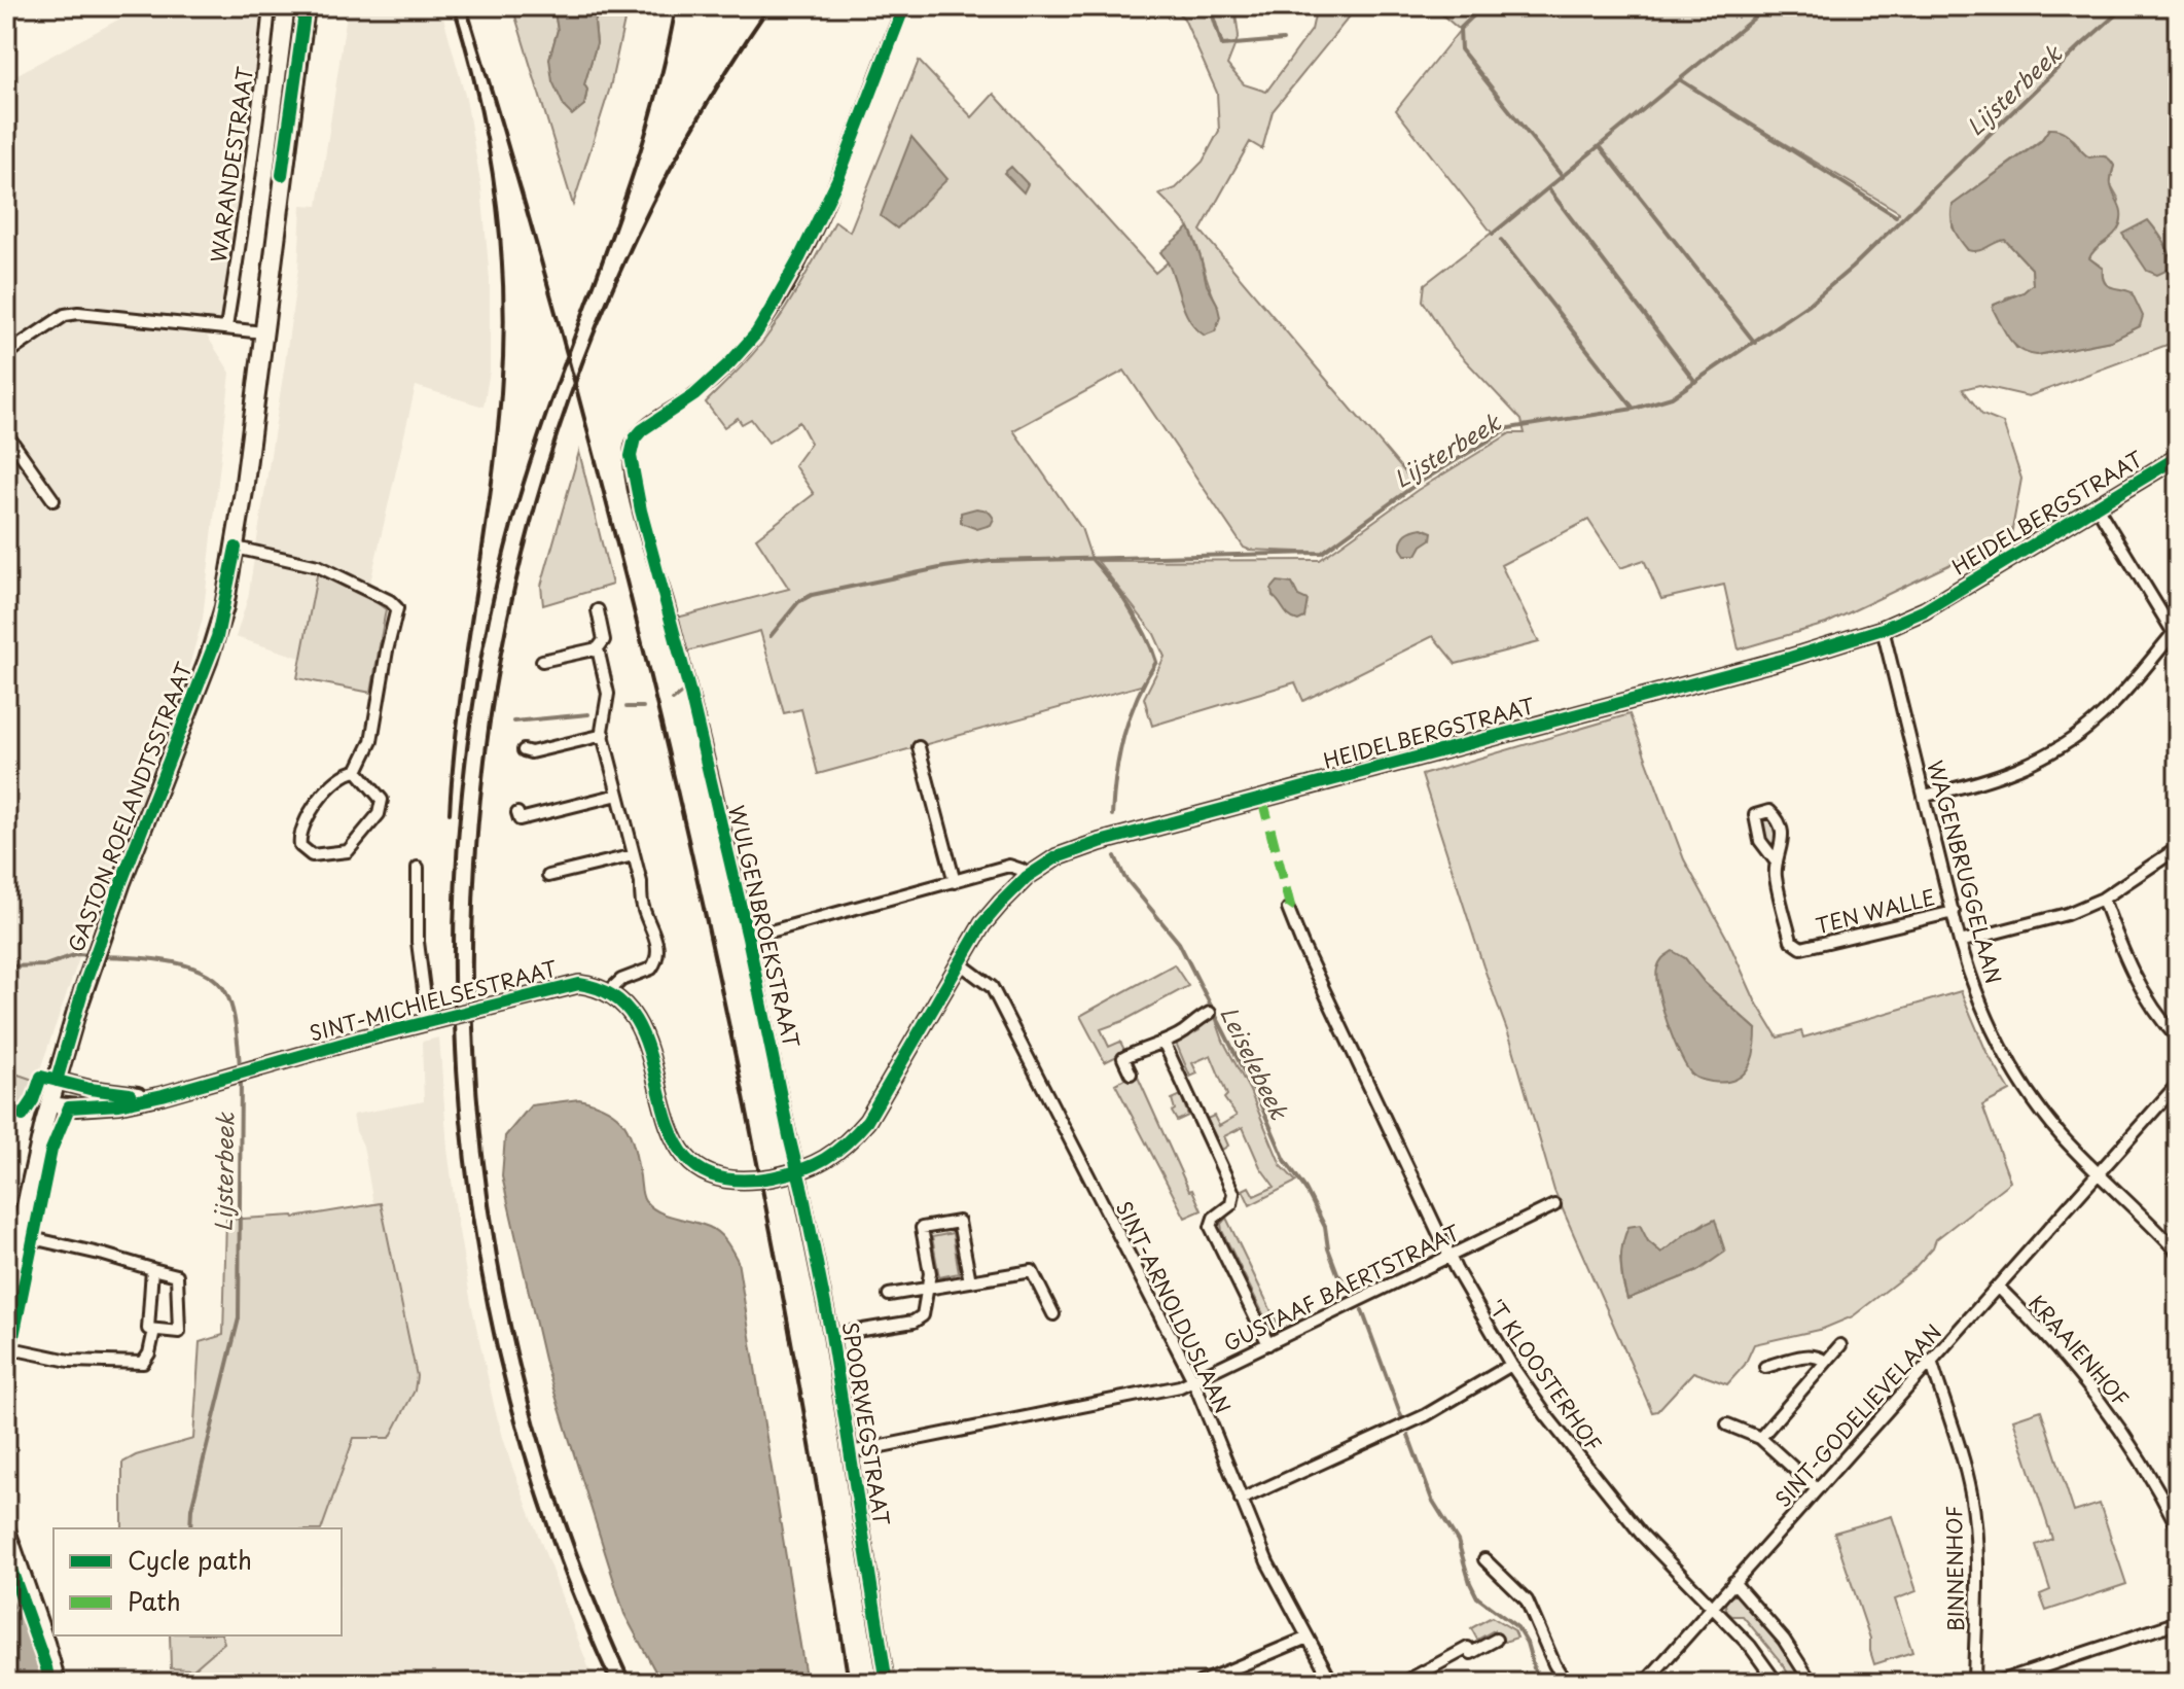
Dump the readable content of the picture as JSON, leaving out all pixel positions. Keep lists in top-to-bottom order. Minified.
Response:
{"streets":{"main road":["HEIDELBERGSTRAAT","GASTON ROELANDTSSTRAAT","SINT-MICHIELSESTRAAT"],"street":["WARANDESTRAAT","WAGENBRUGGELAAN","TEN WALLE","WULGENBROEKSTRAAT","GUSTAAF BAERTSTRAAT","SINT-ARNOLDUSLAAN","KRAAIENHOF","'T KLOOSTERHOF","SINT-GODELIEVELAAN","SPOORWEGSTRAAT","BINNENHOF"]},"crossings":[["HEIDELBERGSTRAAT","WAGENBRUGGELAAN"],["HEIDELBERGSTRAAT","WULGENBROEKSTRAAT"],["HEIDELBERGSTRAAT","SINT-ARNOLDUSLAAN"],["HEIDELBERGSTRAAT","SPOORWEGSTRAAT"],["GASTON ROELANDTSSTRAAT","SINT-MICHIELSESTRAAT"],["WAGENBRUGGELAAN","TEN WALLE"],["WAGENBRUGGELAAN","SINT-GODELIEVELAAN"],["WULGENBROEKSTRAAT","SPOORWEGSTRAAT"],["GUSTAAF BAERTSTRAAT","SINT-ARNOLDUSLAAN"],["GUSTAAF BAERTSTRAAT","'T KLOOSTERHOF"],["GUSTAAF BAERTSTRAAT","SPOORWEGSTRAAT"],["KRAAIENHOF","SINT-GODELIEVELAAN"],["'T KLOOSTERHOF","SINT-GODELIEVELAAN"],["SINT-GODELIEVELAAN","BINNENHOF"]],"water":["Lijsterbeek","Leiselebeek"],"legend":["Cycle path","Path"]}
